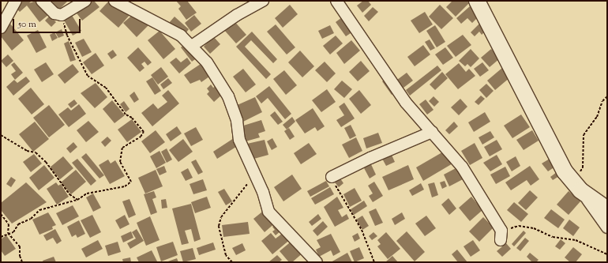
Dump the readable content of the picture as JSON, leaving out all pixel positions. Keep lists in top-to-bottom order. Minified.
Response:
{"scale_bar":"50 m"}
